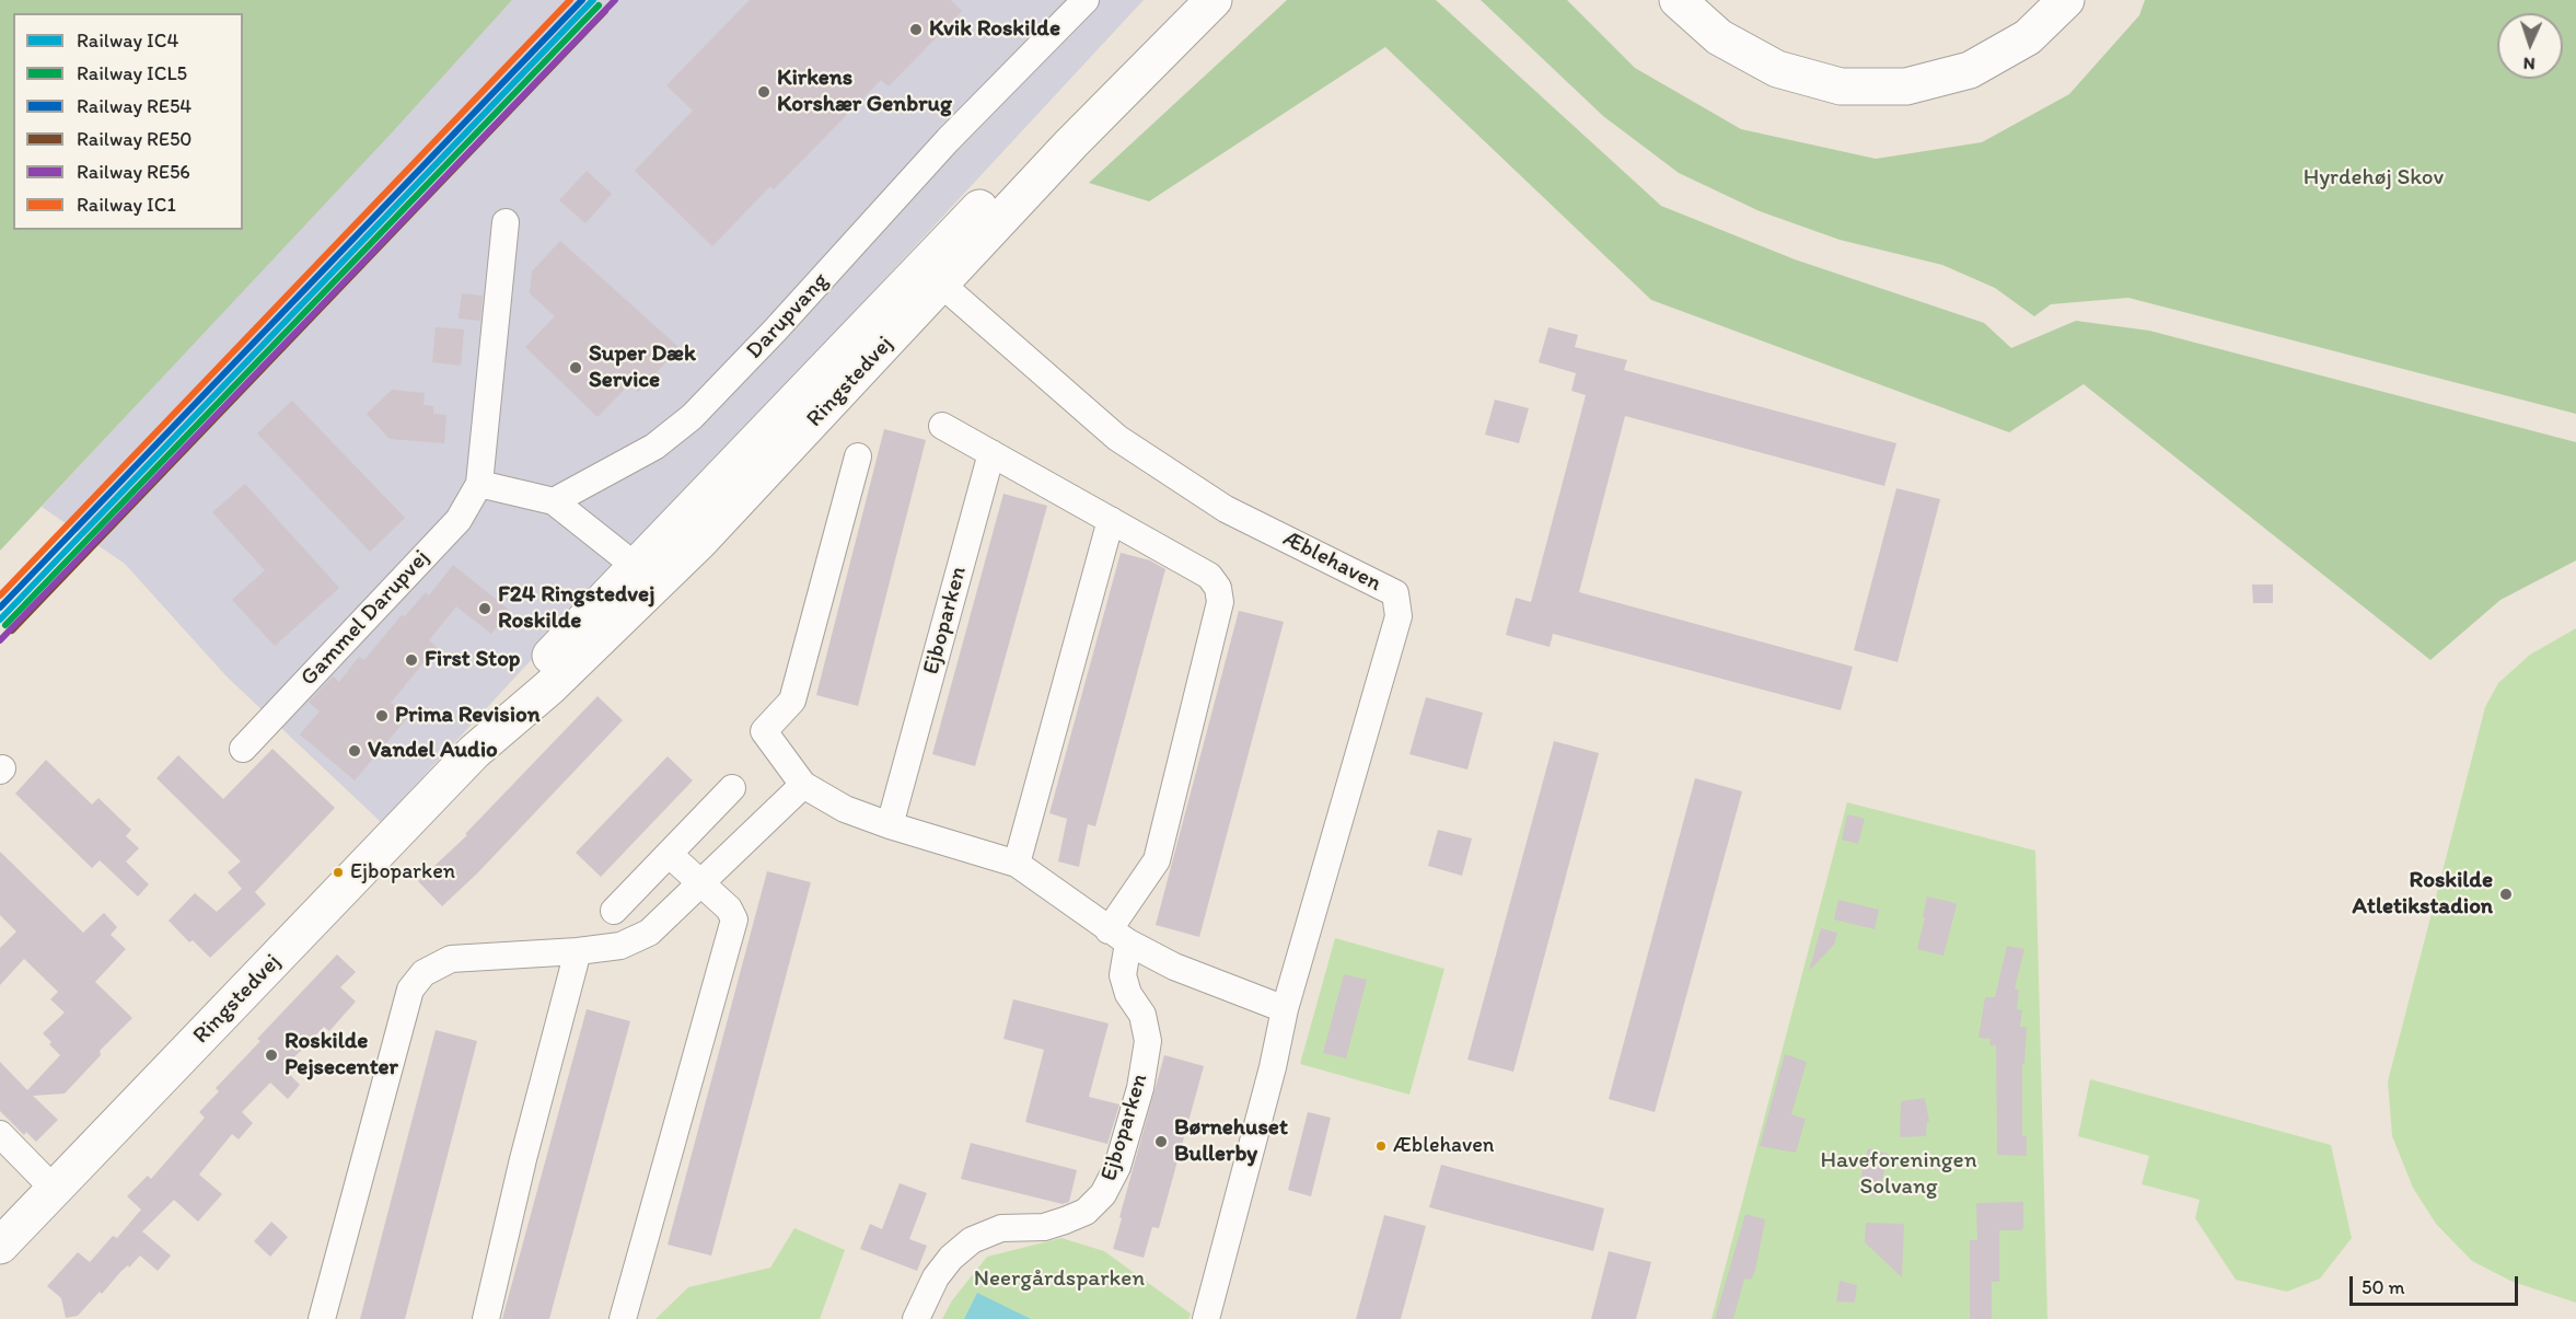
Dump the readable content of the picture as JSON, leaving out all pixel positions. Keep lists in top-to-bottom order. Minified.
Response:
{"streets":{"main road":["Ringstedvej"],"street":["Darupvang","Æblehaven","Gammel Darupvej","Ejboparken"]},"crossings":[["Ringstedvej","Æblehaven"]],"parks":["Hyrdehøj Skov","Haveforeningen Solvang","Neergårdsparken"],"places":["Kvik Roskilde","Kirkens Korshær Genbrug","Super Dæk Service","F24 Ringstedvej Roskilde","First Stop","Prima Revision","Vandel Audio","Ejboparken","Roskilde Atletikstadion","Roskilde Pejsecenter","Børnehuset Bullerby","Æblehaven"],"lines":["rail line IC4","rail line RE54","rail line RE56","rail line IC1","rail line ICL5","rail line RE50"],"legend":["Railway IC4","Railway ICL5","Railway RE54","Railway RE50","Railway RE56","Railway IC1"],"scale_bar":"50 m","north":"bottom"}
